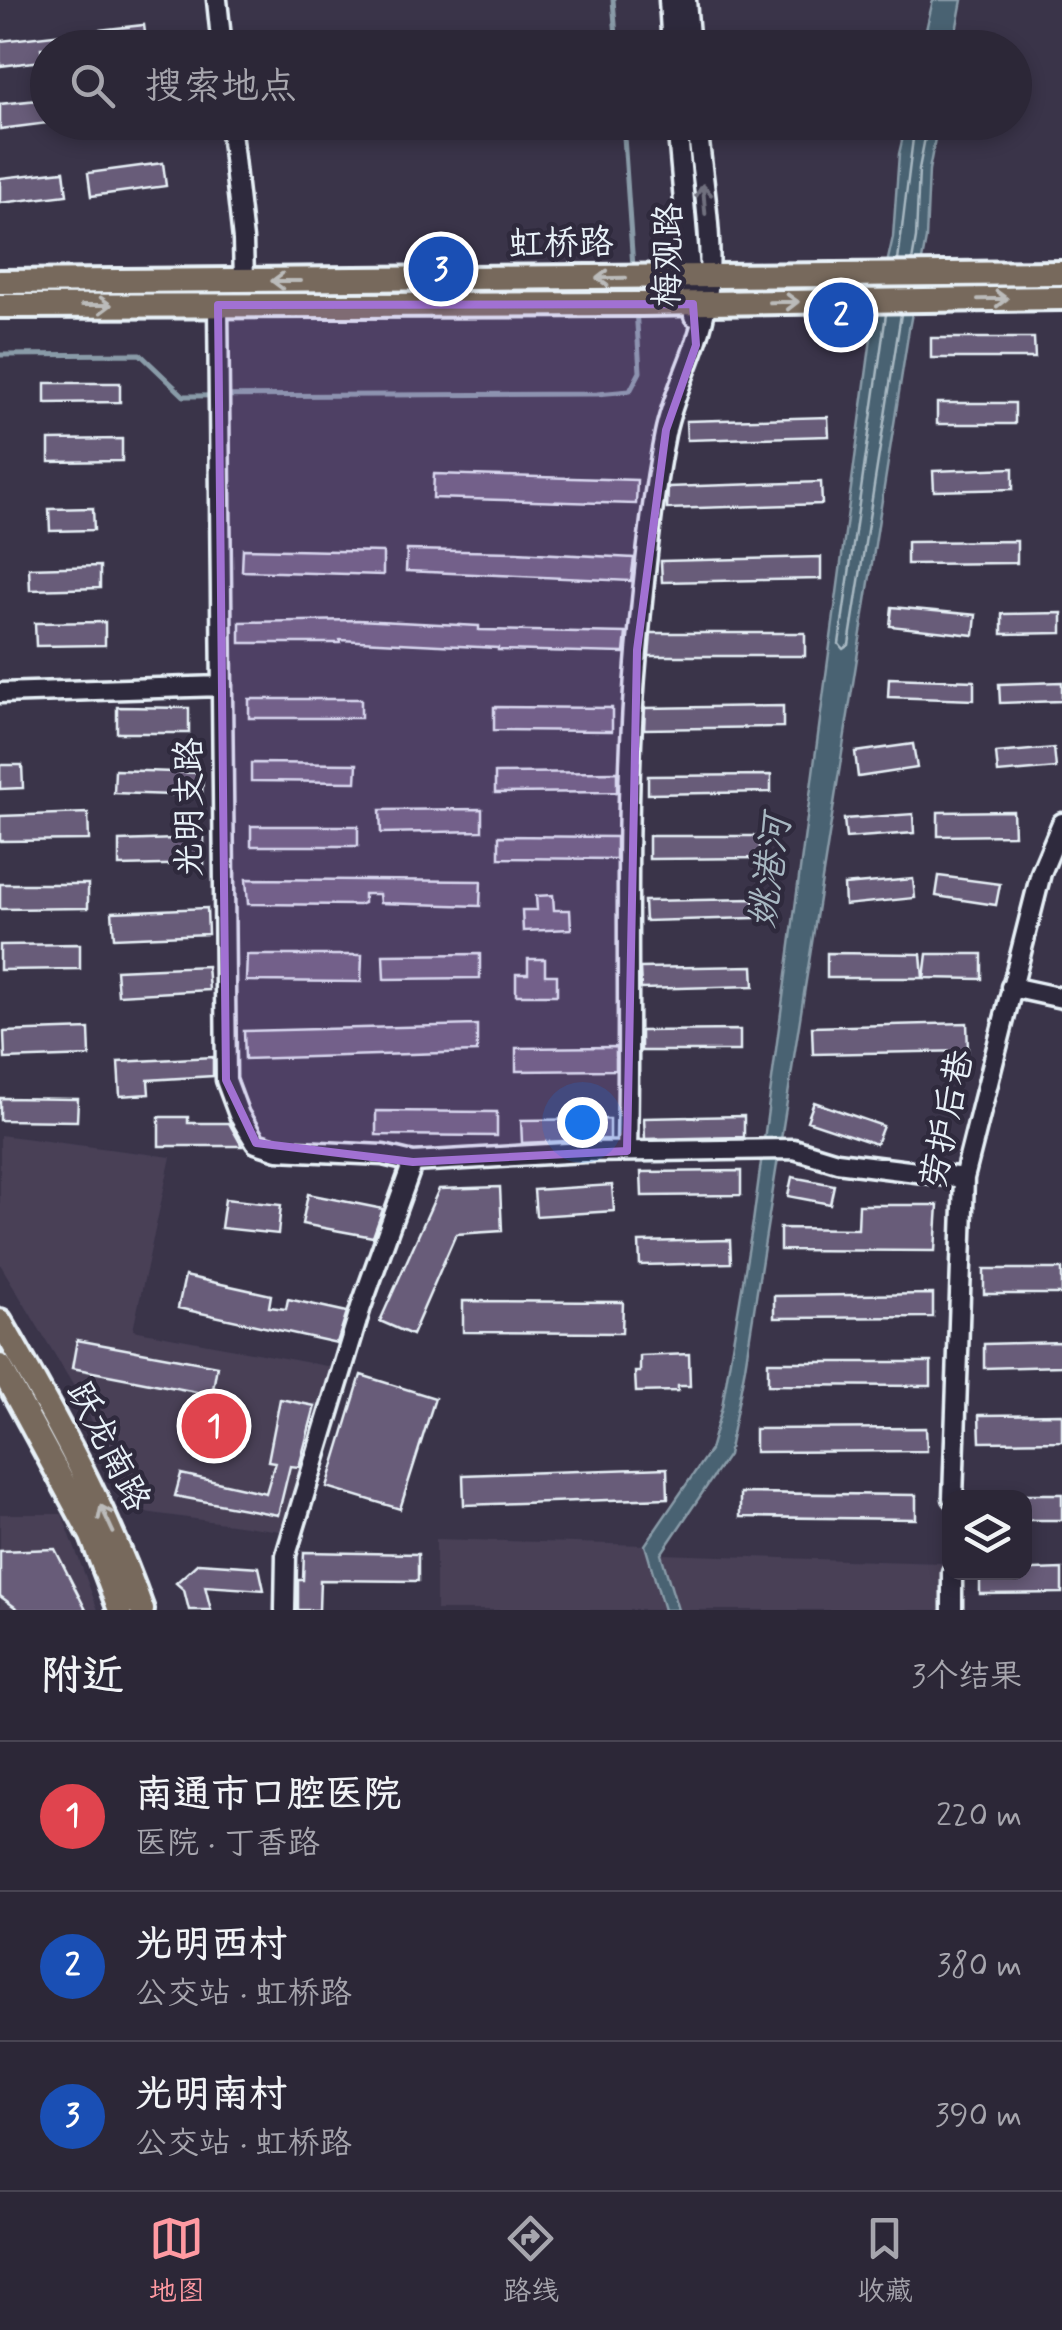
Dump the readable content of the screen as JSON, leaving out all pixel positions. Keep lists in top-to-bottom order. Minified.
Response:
{"streets":{"main road":["虹桥路","跃龙南路"],"street":["梅观路","光明支路","劳护后巷"]},"crossings":[["虹桥路","梅观路"],["虹桥路","光明支路"],["梅观路","光明支路"],["光明支路","劳护后巷"]],"water":["姚港河"],"page":{"search":"搜索地点","pins":["3","2","1"],"heading":["附近","3个结果"],"list":[{"mark":"1","name":"南通市口腔医院","note":"医院 · 丁香路","value":"220 m"},{"mark":"2","name":"光明西村","note":"公交站 · 虹桥路","value":"380 m"},{"mark":"3","name":"光明南村","note":"公交站 · 虹桥路","value":"390 m"}],"nav":["地图","路线","收藏"]}}
